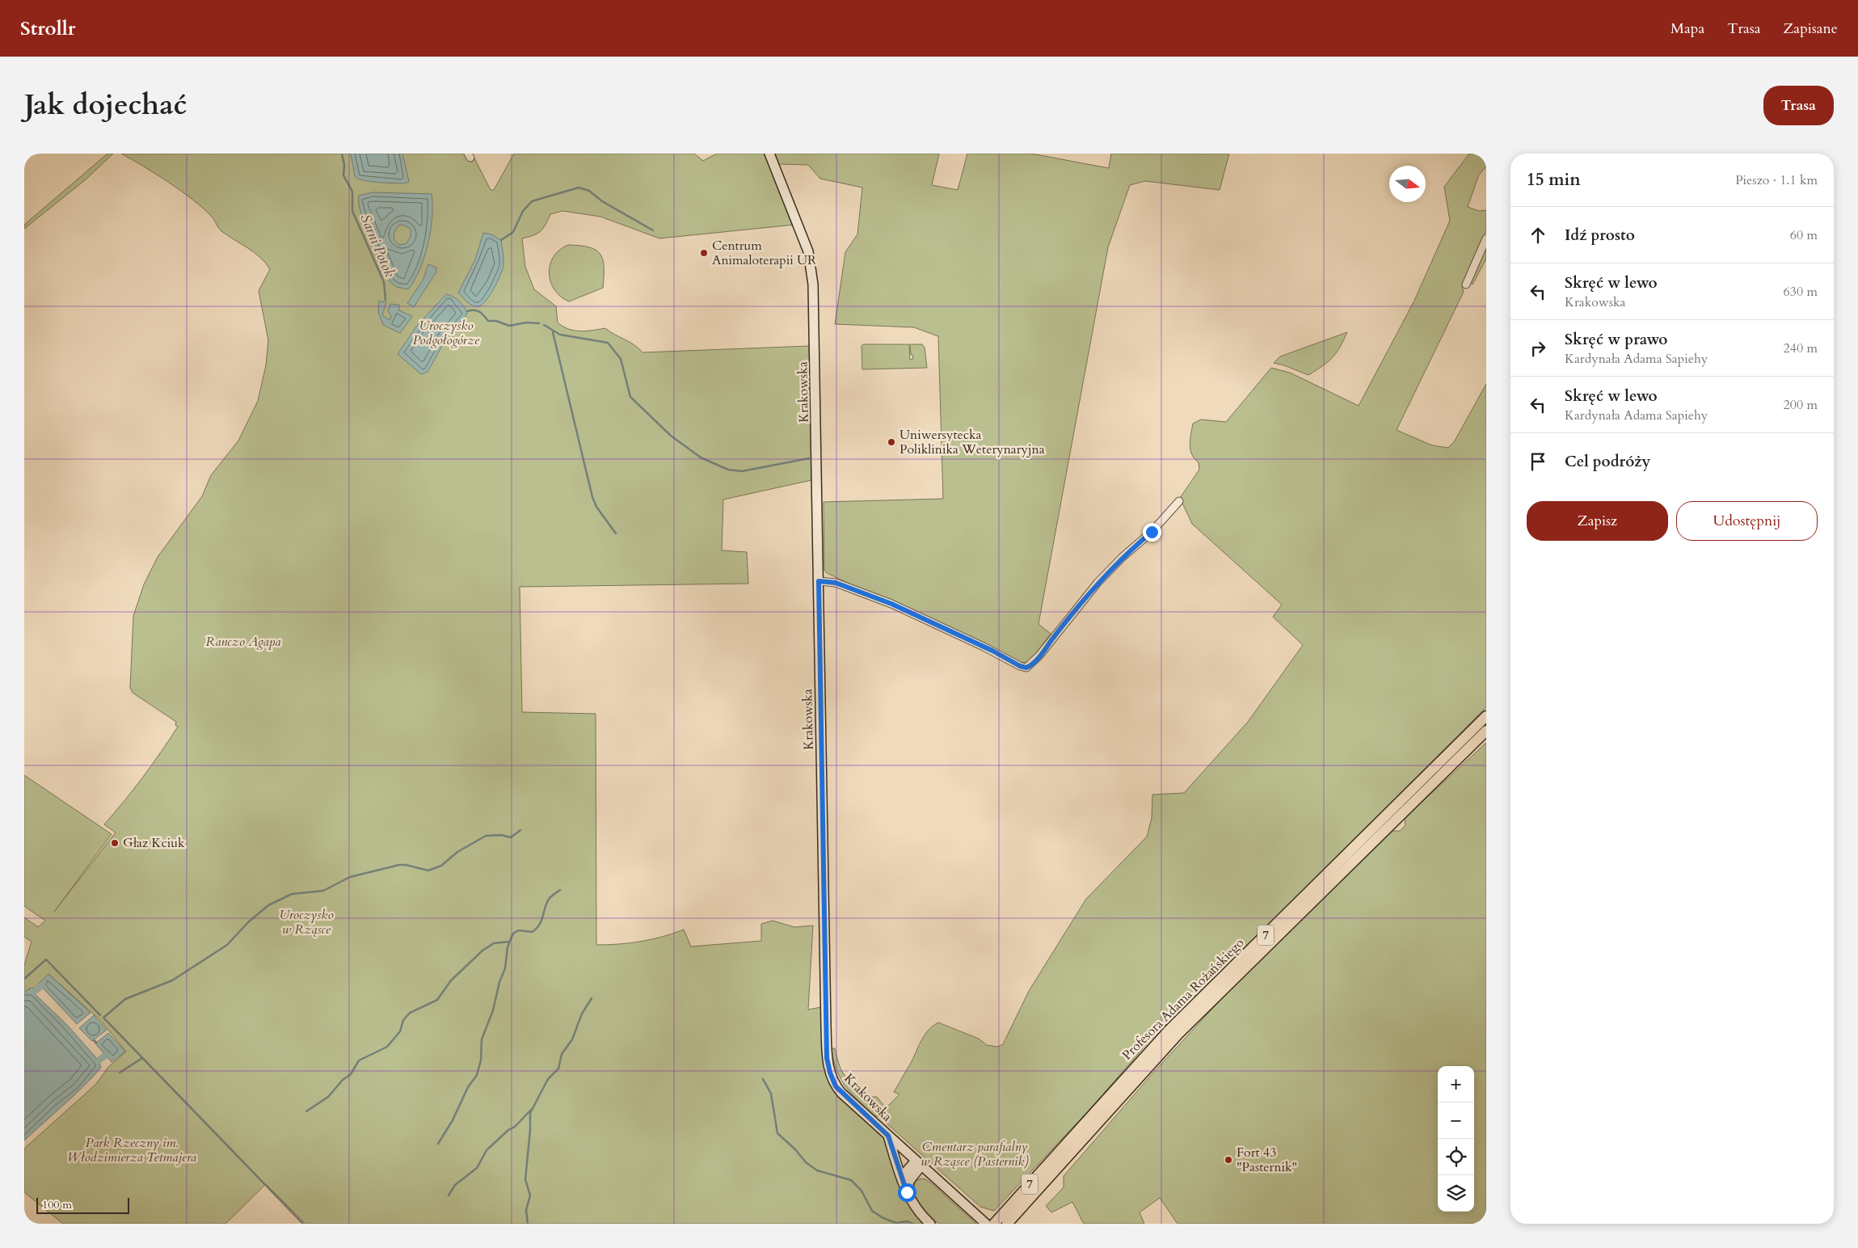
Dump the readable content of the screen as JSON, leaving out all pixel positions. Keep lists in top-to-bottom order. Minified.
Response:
{"streets":{"main road":["7","Profesora Adama Rożańskiego"],"street":["Krakowska"]},"water":["Sarni Potok"],"parks":["Uroczysko Podgołogórze","Ranczo Agapa","Uroczysko w Rząsce","Park Rzeczny im. Włodzimierza Tetmajera","Cmentarz parafialny w Rząsce (Pasternik)"],"places":["Centrum Animaloterapii UR","Uniwersytecka Poliklinika Weterynaryjna","Głaz Kciuk","Fort 43 \"Pasternik\""],"scale_bar":"100 m","north":"right","page":{"header":"Strollr","nav":["Mapa","Trasa","Zapisane"],"title":"Jak dojechać","buttons":["Trasa",["Zapisz","Udostępnij"]],"heading":["15 min","Pieszo · 1.1 km"],"list":[["Idź prosto","60 m"],["Skręć w lewo","Krakowska","630 m"],["Skręć w prawo","Kardynała Adama Sapiehy","240 m"],["Skręć w lewo","Kardynała Adama Sapiehy","200 m"],"Cel podróży"],"map_buttons":["+","−"],"scale":"100 m"}}
